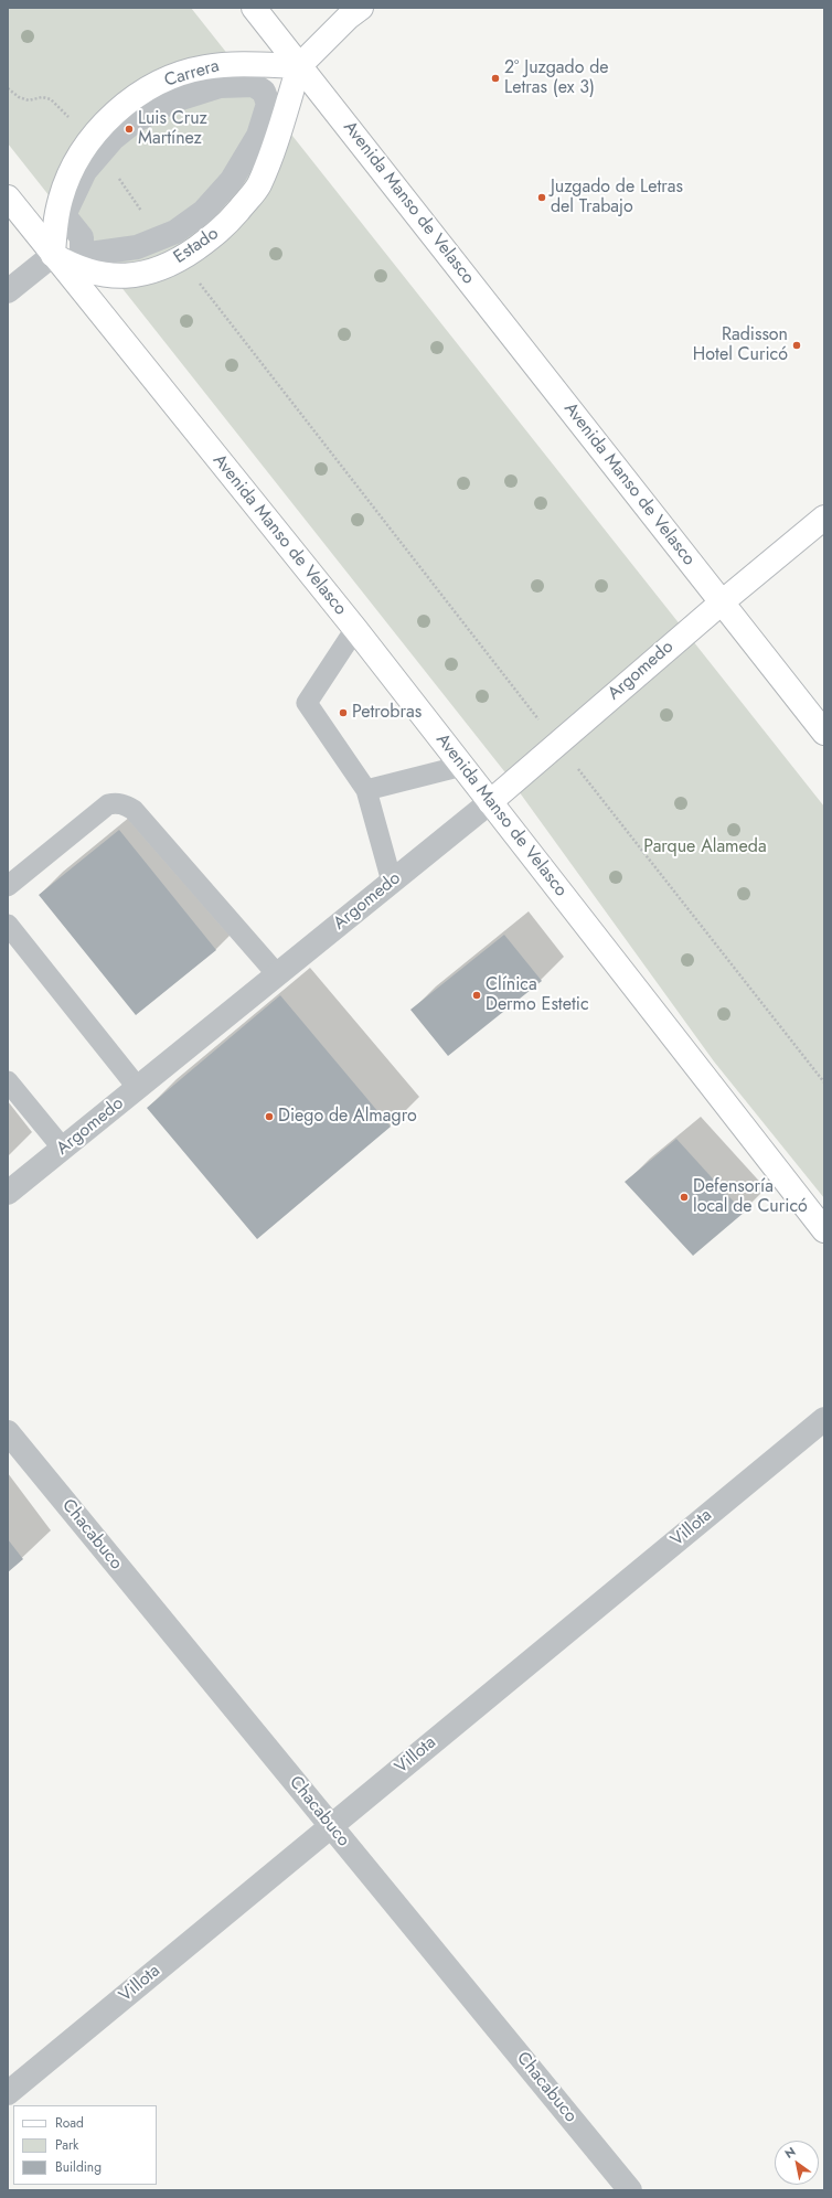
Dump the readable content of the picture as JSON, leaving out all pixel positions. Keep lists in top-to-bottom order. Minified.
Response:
{"streets":{"main road":["Carrera","Avenida Manso de Velasco","Estado","Argomedo"],"street":["Villota","Chacabuco"]},"crossings":[["Carrera","Avenida Manso de Velasco"],["Carrera","Estado"],["Avenida Manso de Velasco","Estado"],["Avenida Manso de Velasco","Argomedo"],["Villota","Chacabuco"]],"parks":["Parque Alameda"],"places":["2° Juzgado de Letras (ex 3)","Luis Cruz Martínez","Juzgado de Letras del Trabajo","Radisson Hotel Curicó","Petrobras","Clínica Dermo Estetic","Diego de Almagro","Defensoría local de Curicó"],"legend":["Road","Park","Building"],"north":"top left"}
